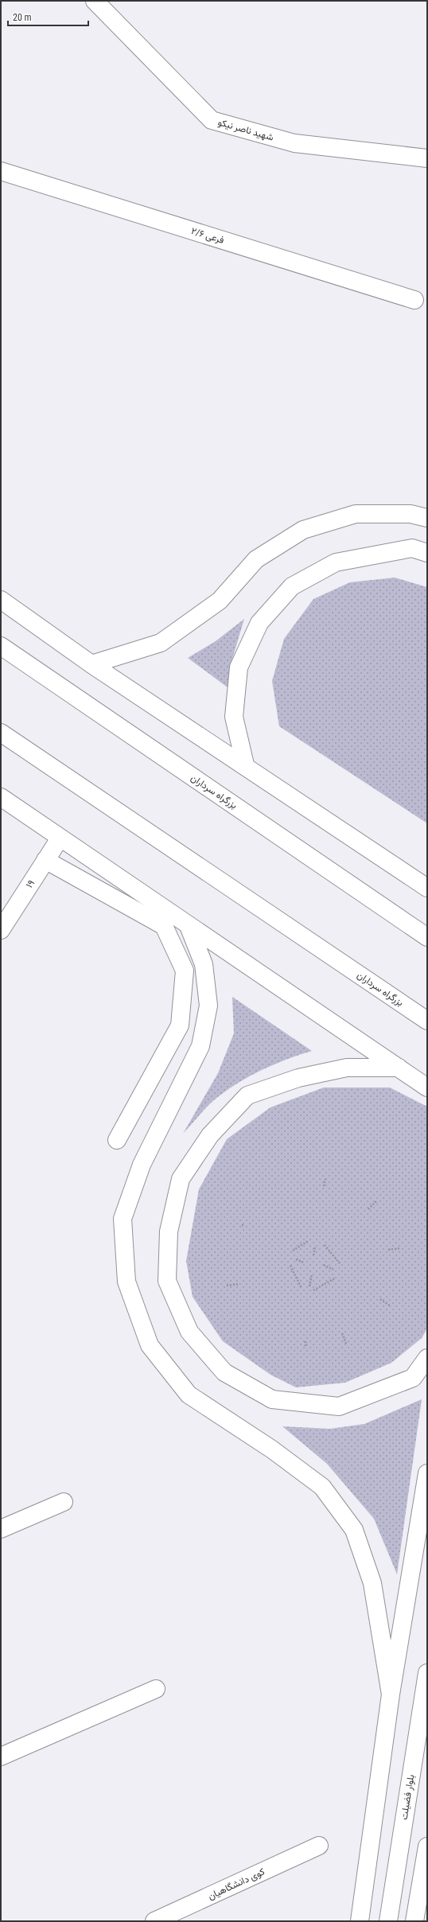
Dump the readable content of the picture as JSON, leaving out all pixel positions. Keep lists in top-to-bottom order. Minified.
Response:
{"streets":{"main road":["شهید ناصر نیکو","فرعی ۲/۶","بزرگراه سرداران","۱۹","بلوار فضیلت","کوی دانشگاهیان"]},"scale_bar":"20 m"}
